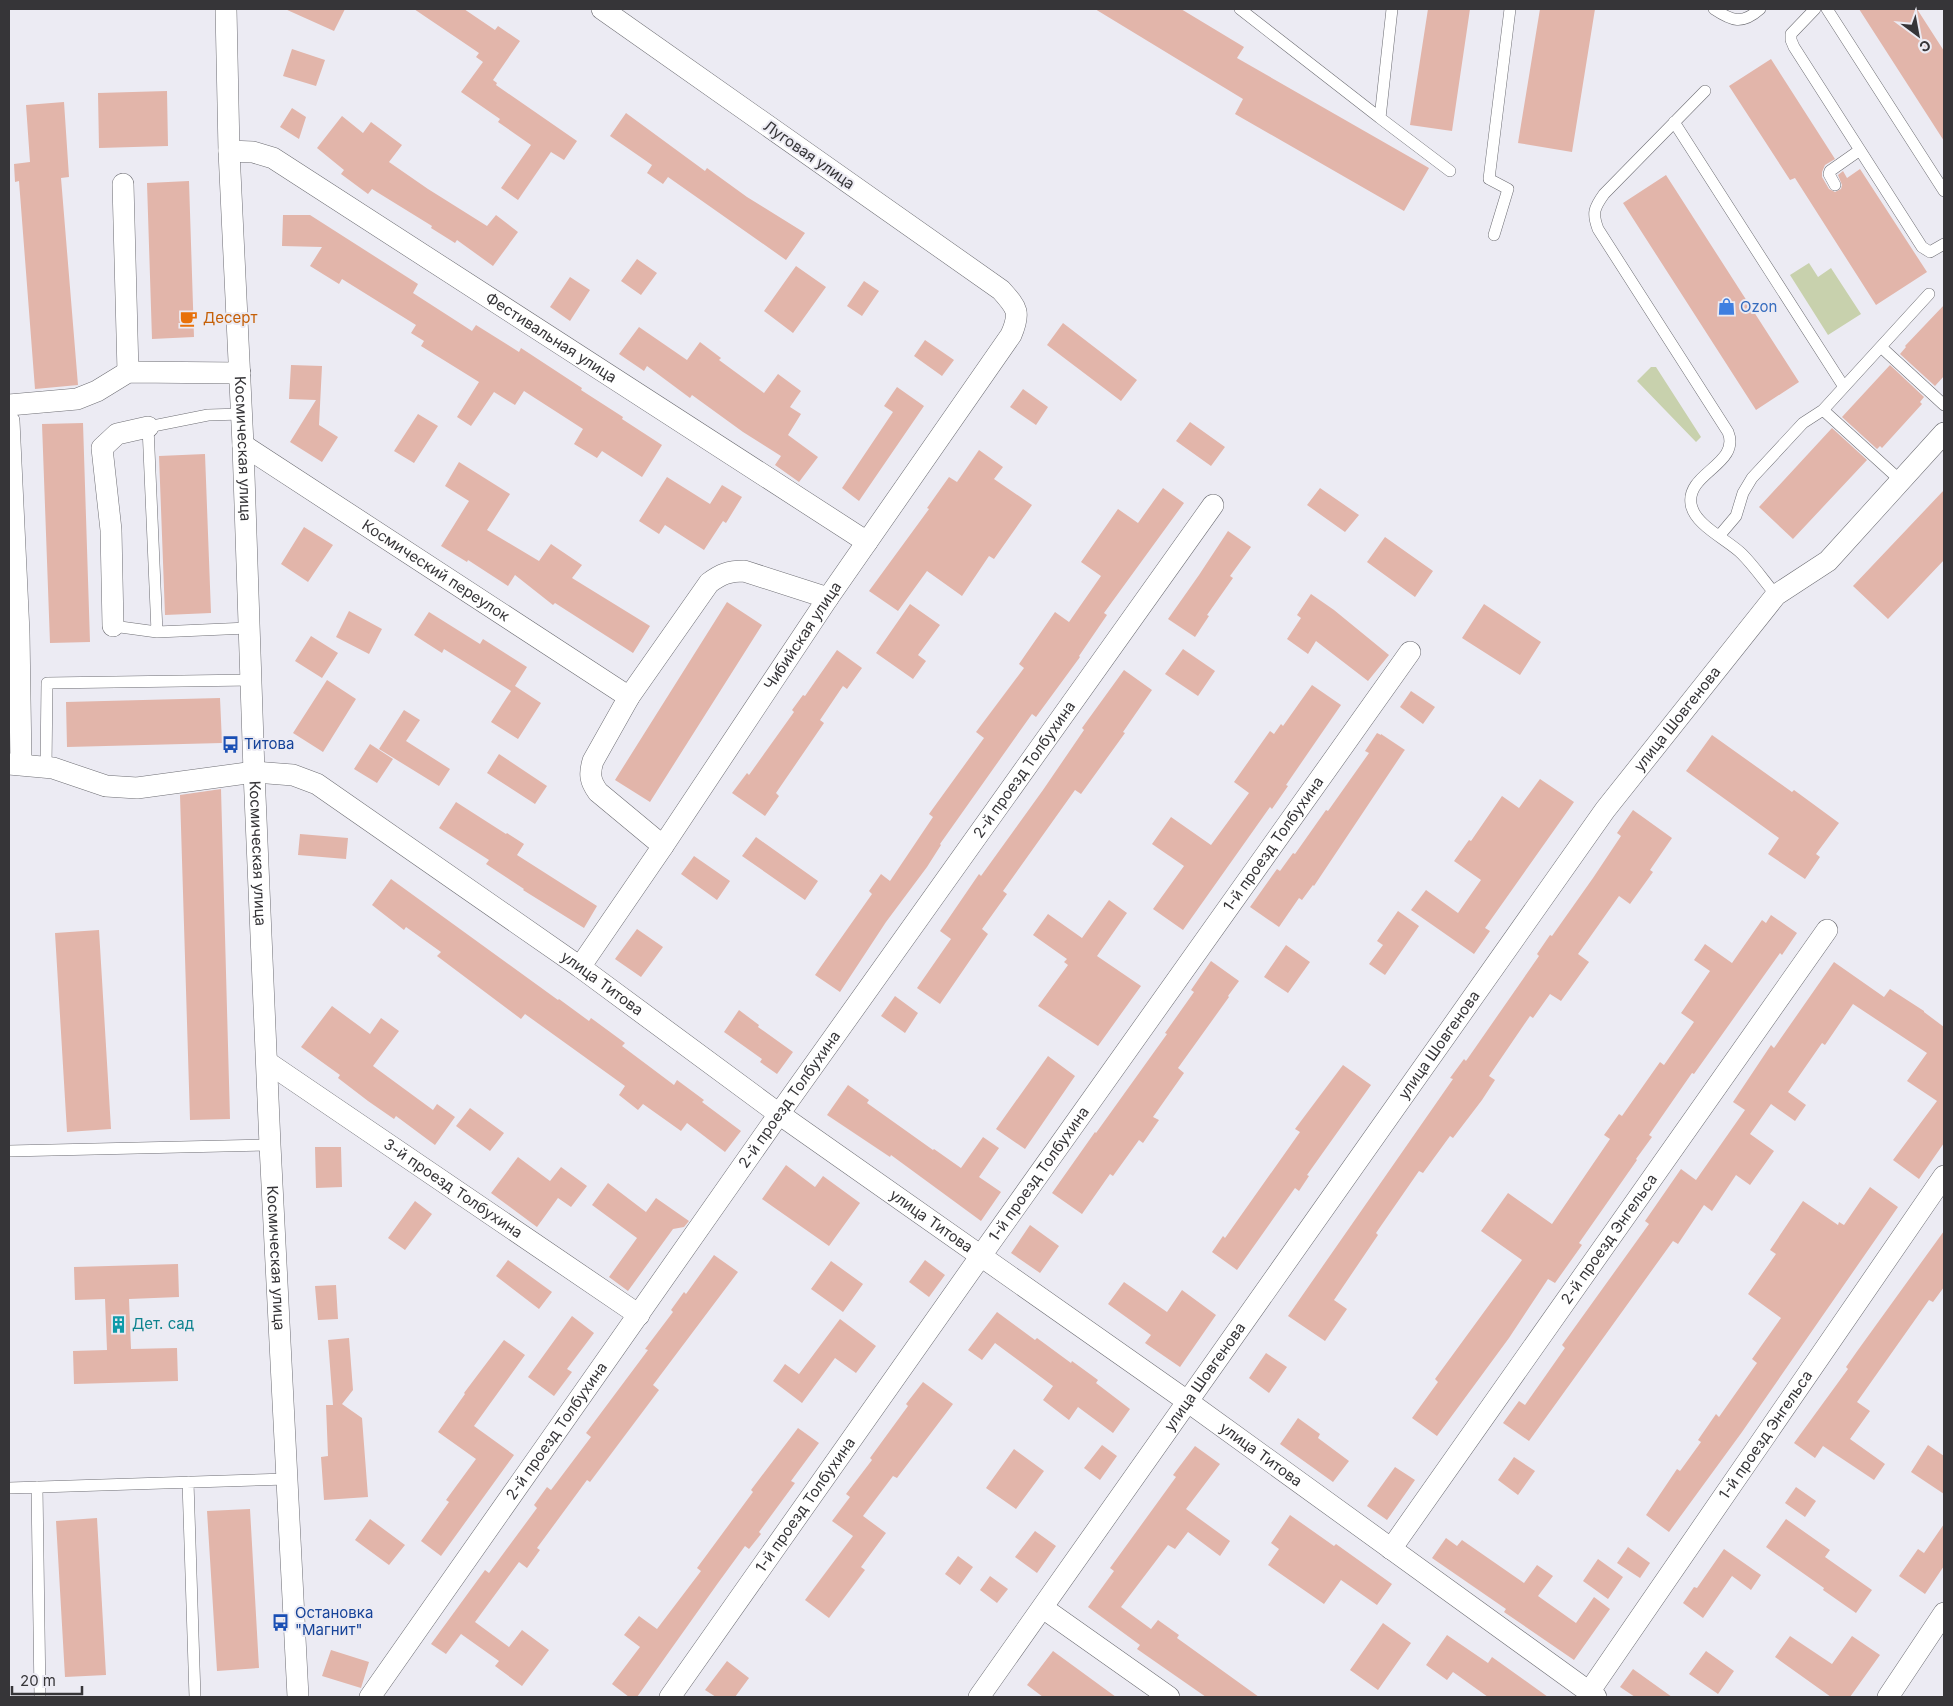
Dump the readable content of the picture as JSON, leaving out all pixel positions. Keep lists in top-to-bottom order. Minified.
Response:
{"streets":{"street":["Луговая улица","Фестивальная улица","Космическая улица","Космический переулок","Чибийская улица","улица Шовгенова","2-й проезд Толбухина","1-й проезд Толбухина","улица Титова","3-й проезд Толбухина","2-й проезд Энгельса","1-й проезд Энгельса"]},"crossings":[["Луговая улица","Чибийская улица"],["Фестивальная улица","Космическая улица"],["Фестивальная улица","Чибийская улица"],["Космическая улица","Космический переулок"],["Космическая улица","улица Титова"],["Космическая улица","3-й проезд Толбухина"],["Чибийская улица","улица Титова"],["улица Шовгенова","улица Титова"],["2-й проезд Толбухина","улица Титова"],["2-й проезд Толбухина","3-й проезд Толбухина"],["1-й проезд Толбухина","улица Титова"],["улица Титова","2-й проезд Энгельса"],["улица Титова","1-й проезд Энгельса"]],"places":{"shop":["Ozon"],"cafe":["Десерт"],"bus stop":["Титова","Остановка \"Магнит\""],"building":["Дет. сад"]},"scale_bar":"20 m","north":"bottom right"}
